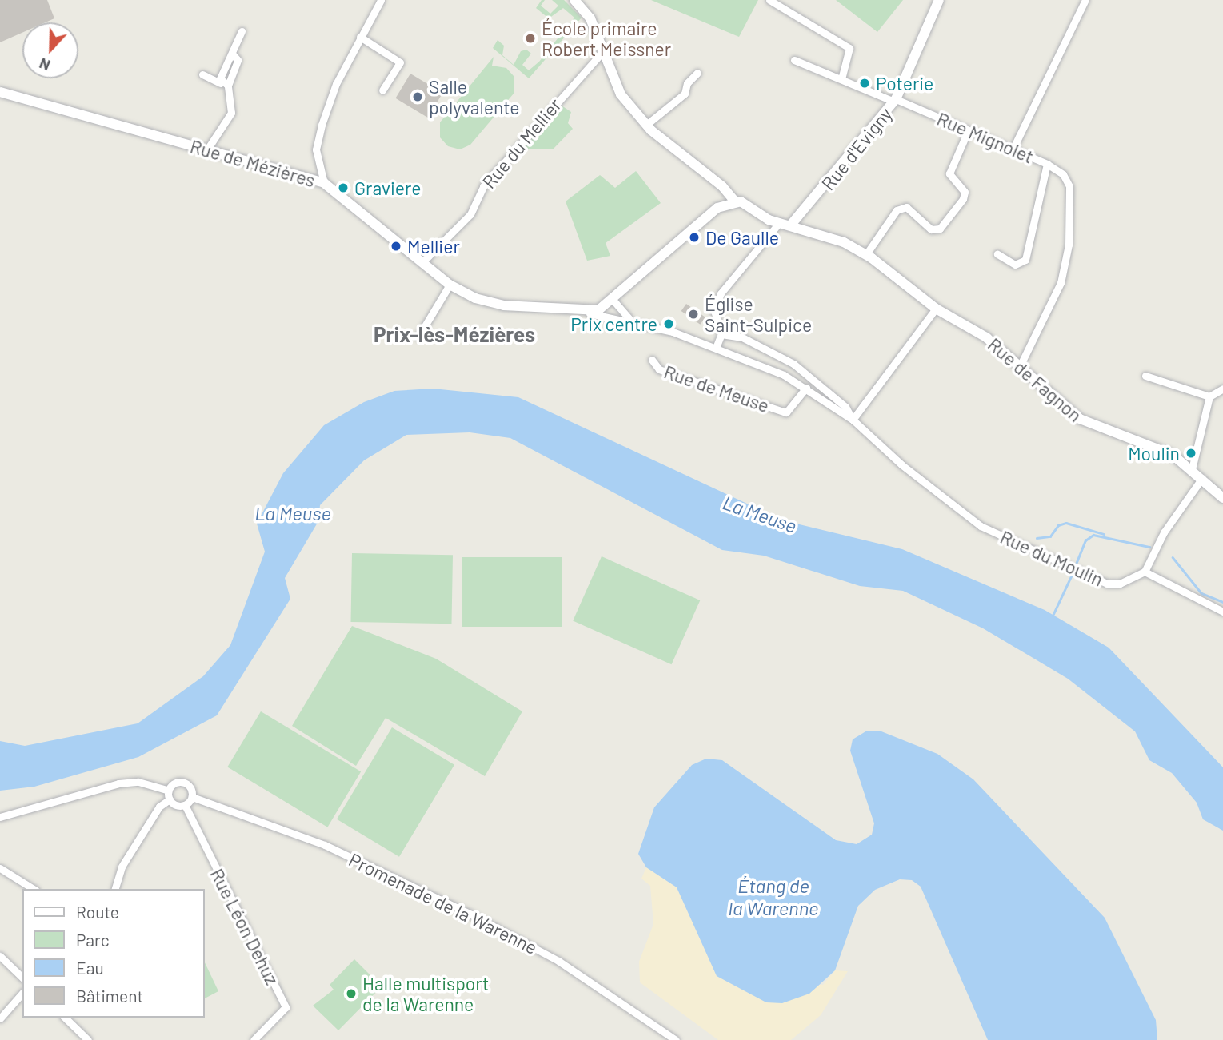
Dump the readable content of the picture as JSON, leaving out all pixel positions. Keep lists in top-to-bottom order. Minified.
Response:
{"streets":{"street":["Rue Mignolet","Rue du Mellier","Rue d'Evigny","Rue de Mézières","Rue de Fagnon","Rue de Meuse","Rue du Moulin","Promenade de la Warenne","Rue Léon Dehuz"]},"crossings":[["Rue Mignolet","Rue d'Evigny"],["Rue du Mellier","Rue de Mézières"],["Rue du Mellier","Rue de Fagnon"],["Rue d'Evigny","Rue de Fagnon"],["Rue d'Evigny","Rue du Moulin"],["Rue de Mézières","Rue du Moulin"],["Rue de Meuse","Rue du Moulin"],["Promenade de la Warenne","Rue Léon Dehuz"]],"districts":["Prix-lès-Mézières"],"water":["La Meuse","Étang de la Warenne"],"places":["École primaire Robert Meissner","Poterie","Salle polyvalente","Graviere","De Gaulle","Mellier","Église Saint-Sulpice","Prix centre","Moulin","Halle multisport de la Warenne"],"legend":["Route","Parc","Eau","Bâtiment"],"north":"bottom"}
